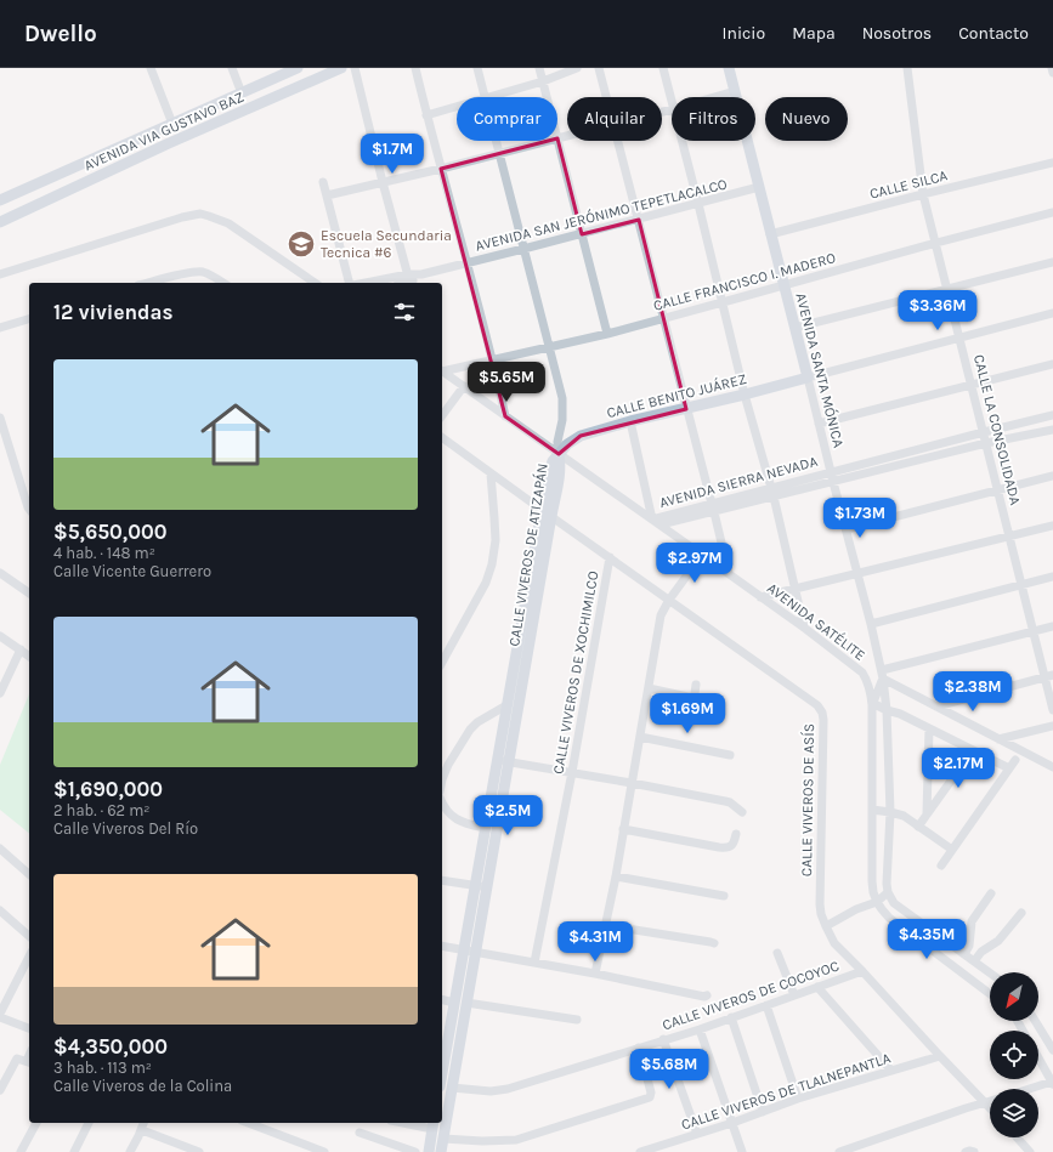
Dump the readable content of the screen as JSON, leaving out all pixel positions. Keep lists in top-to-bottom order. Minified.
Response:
{"streets":{"main road":["AVENIDA VIA GUSTAVO BAZ","AVENIDA SANTA MÓNICA","CALLE BENITO JUÁREZ","CALLE VIVEROS DE ATIZAPÁN"],"street":["CALLE SILCA","AVENIDA SAN JERÓNIMO TEPETLACALCO","CALLE FRANCISCO I. MADERO","CALLE LA CONSOLIDADA","AVENIDA SIERRA NEVADA","AVENIDA SATÉLITE","CALLE VIVEROS DE XOCHIMILCO","CALLE VIVEROS DE ASÍS","CALLE VIVEROS DE COCOYOC","CALLE VIVEROS DE TLALNEPANTLA"]},"crossings":[["CALLE SILCA","AVENIDA SANTA MÓNICA"],["CALLE SILCA","CALLE LA CONSOLIDADA"],["AVENIDA SAN JERÓNIMO TEPETLACALCO","AVENIDA SANTA MÓNICA"],["CALLE FRANCISCO I. MADERO","AVENIDA SANTA MÓNICA"],["CALLE FRANCISCO I. MADERO","CALLE LA CONSOLIDADA"],["AVENIDA SANTA MÓNICA","CALLE BENITO JUÁREZ"],["AVENIDA SANTA MÓNICA","AVENIDA SIERRA NEVADA"],["CALLE BENITO JUÁREZ","CALLE VIVEROS DE ATIZAPÁN"],["CALLE BENITO JUÁREZ","AVENIDA SATÉLITE"],["CALLE LA CONSOLIDADA","AVENIDA SIERRA NEVADA"],["AVENIDA SIERRA NEVADA","AVENIDA SATÉLITE"],["CALLE VIVEROS DE ATIZAPÁN","AVENIDA SATÉLITE"],["CALLE VIVEROS DE ATIZAPÁN","CALLE VIVEROS DE ASÍS"],["CALLE VIVEROS DE ATIZAPÁN","CALLE VIVEROS DE COCOYOC"],["CALLE VIVEROS DE XOCHIMILCO","CALLE VIVEROS DE ASÍS"],["CALLE VIVEROS DE ASÍS","CALLE VIVEROS DE COCOYOC"],["CALLE VIVEROS DE ASÍS","CALLE VIVEROS DE TLALNEPANTLA"]],"places":{"school or university":["Escuela Secundaria Tecnica #6"]},"north":"bottom left","page":{"header":"Dwello","nav":["Inicio","Mapa","Nosotros","Contacto"],"chip":["Comprar","Alquilar","Filtros","Nuevo"],"price":["$1.7M","$3.36M","$5.65M","$1.73M","$2.97M","$2.38M","$1.69M","$2.17M","$2.5M","$4.35M","$4.31M","$5.68M"],"heading":"12 viviendas","list":[{"name":"$5,650,000","note":"4 hab. · 148 m² · Calle Vicente Guerrero"},{"name":"$1,690,000","note":"2 hab. · 62 m² · Calle Viveros Del Río"},{"name":"$4,350,000","note":"3 hab. · 113 m² · Calle Viveros de la Colina"}]}}
